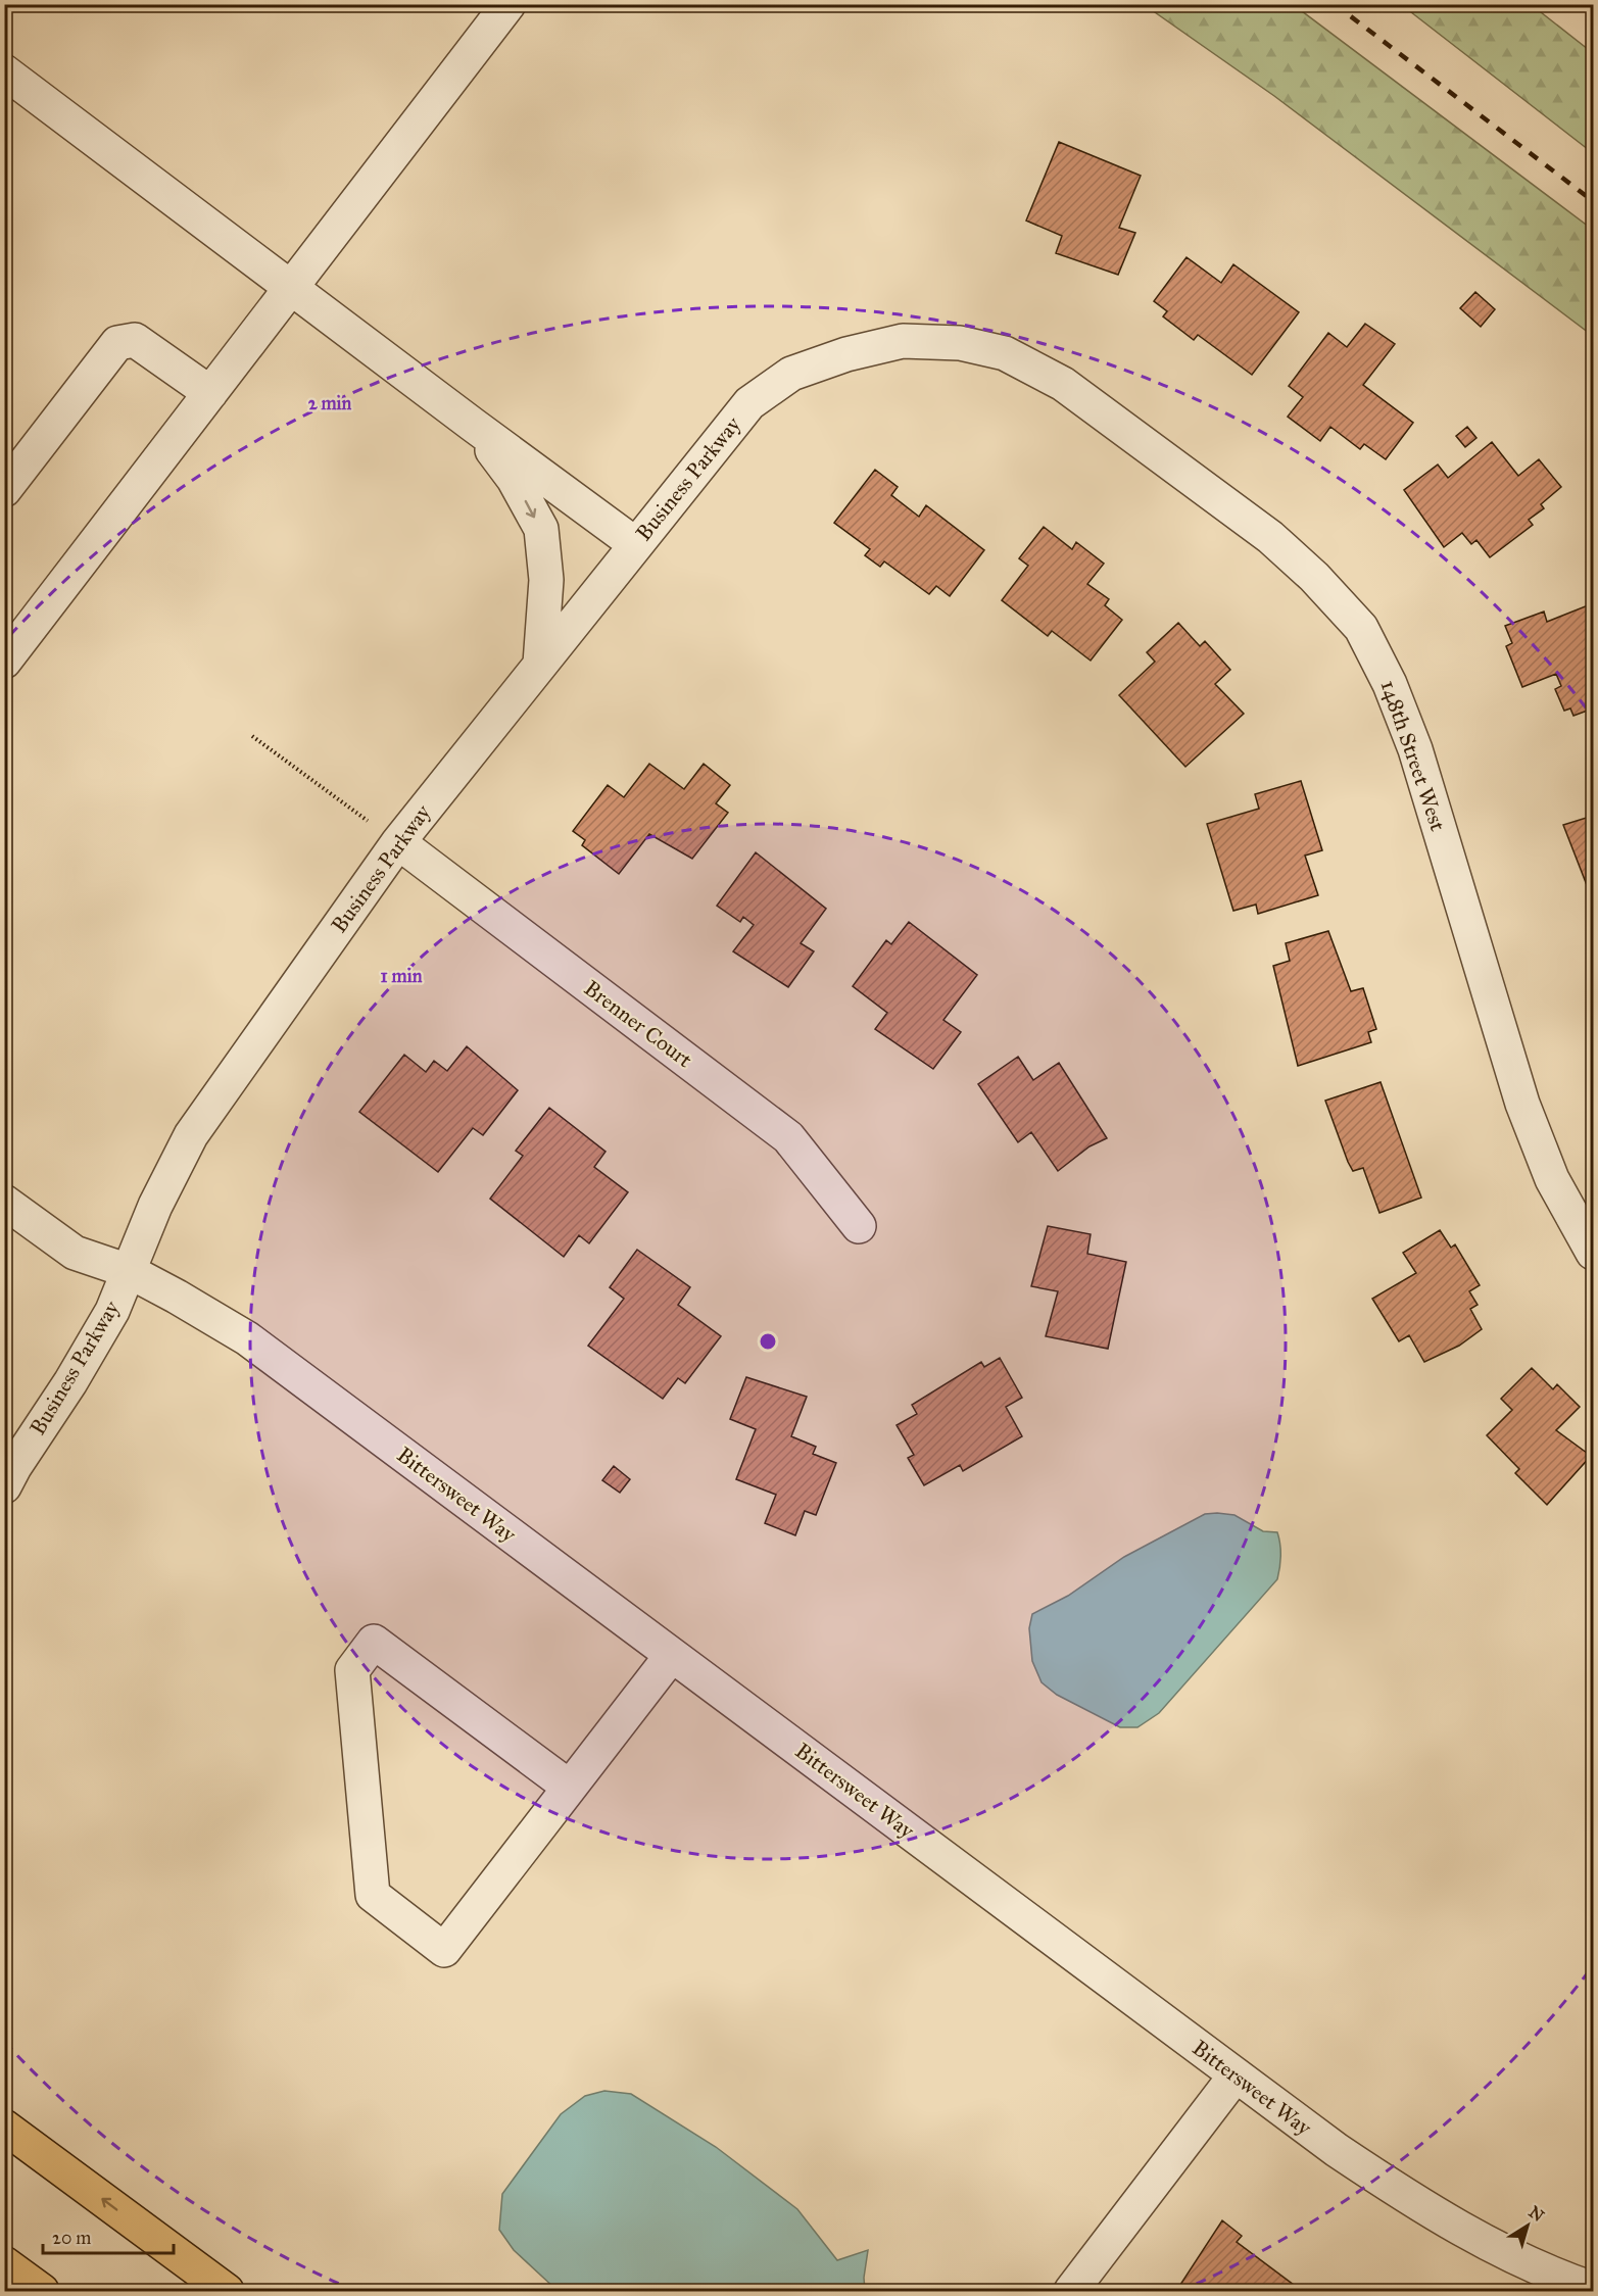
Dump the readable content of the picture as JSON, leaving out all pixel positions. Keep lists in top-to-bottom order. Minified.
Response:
{"streets":{"street":["Business Parkway","148th Street West","Brenner Court","Bittersweet Way"]},"crossings":[["Business Parkway","148th Street West"],["Business Parkway","Brenner Court"],["Business Parkway","Bittersweet Way"]],"scale_bar":"20 m","north":"top right","rings":["2 min","1 min"]}
